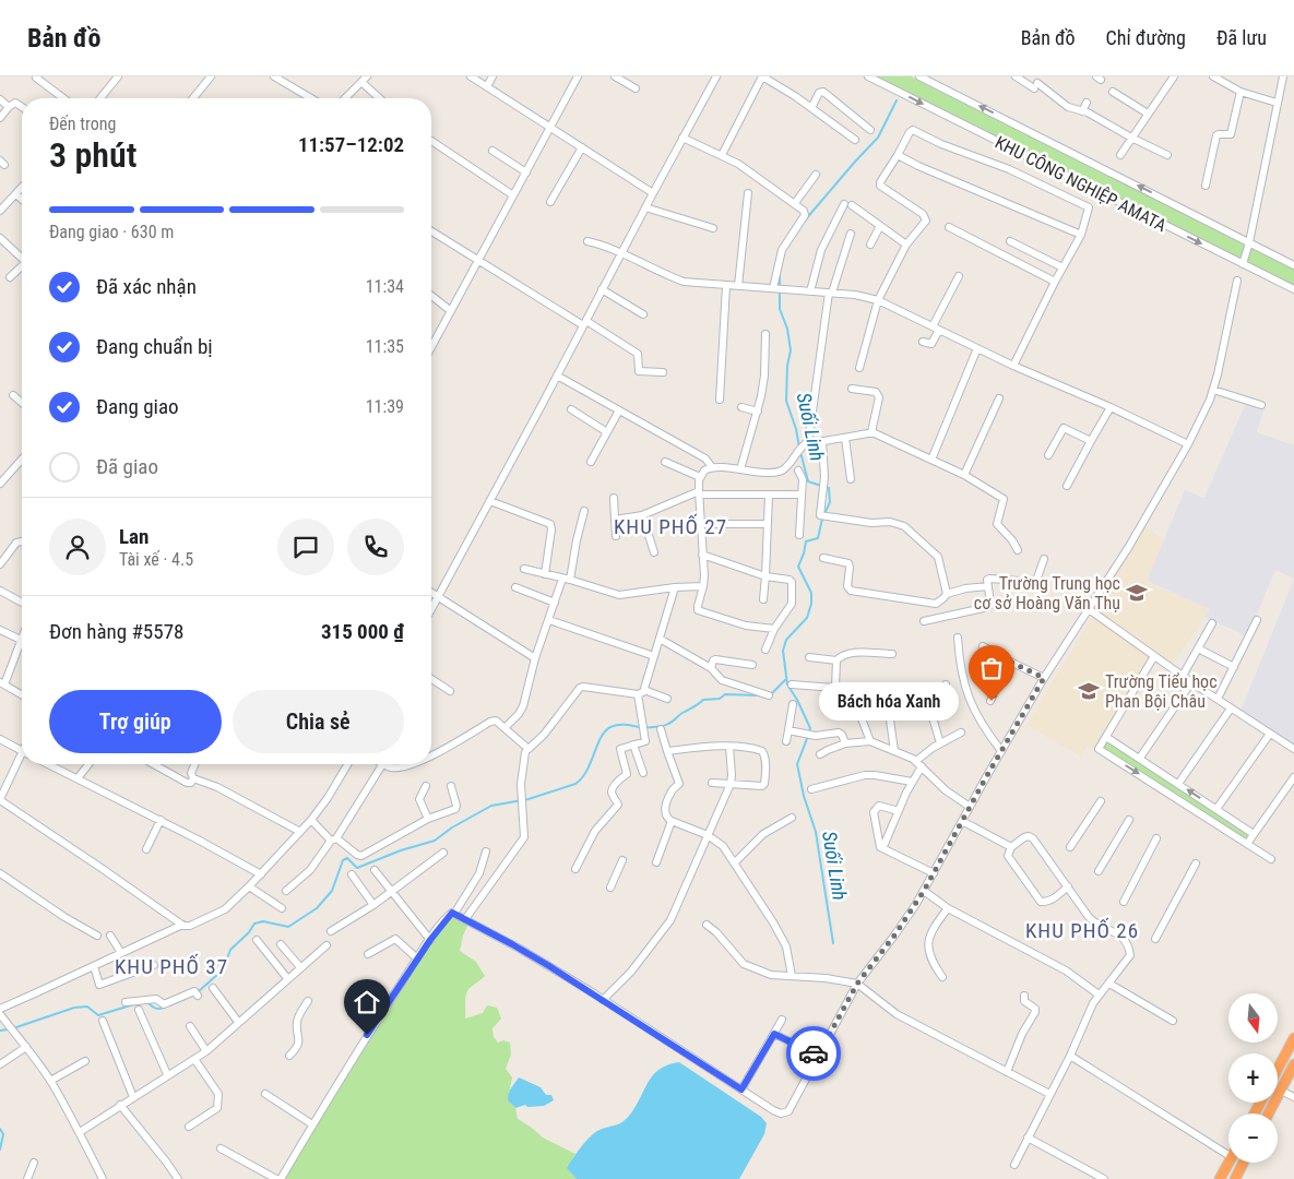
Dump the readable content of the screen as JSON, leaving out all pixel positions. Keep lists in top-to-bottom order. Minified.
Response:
{"streets":{"street":["KHU CÔNG NGHIỆP AMATA"]},"districts":["KHU PHỐ 27","KHU PHỐ 26","KHU PHỐ 37"],"water":["Suối Linh"],"places":{"school or university":["Trường Trung học cơ sở Hoàng Văn Thụ","Trường Tiểu học Phan Bội Châu"],"other":["Bách hóa Xanh"]},"north":"bottom","page":{"header":"Bản đồ","nav":["Bản đồ","Chỉ đường","Đã lưu"],"heading":["3 phút","Đến trong","11:57–12:02"],"panel":["Lan","Tài xế · 4.5","Đơn hàng #5578","315 000 ₫"],"bar":"Đang giao · 630 m","list":[["Đã xác nhận","11:34"],["Đang chuẩn bị","11:35"],["Đang giao","11:39"],"Đã giao"],"buttons":["Trợ giúp","Chia sẻ"],"bubble":"Bách hóa Xanh","map_buttons":["+","−"]}}
